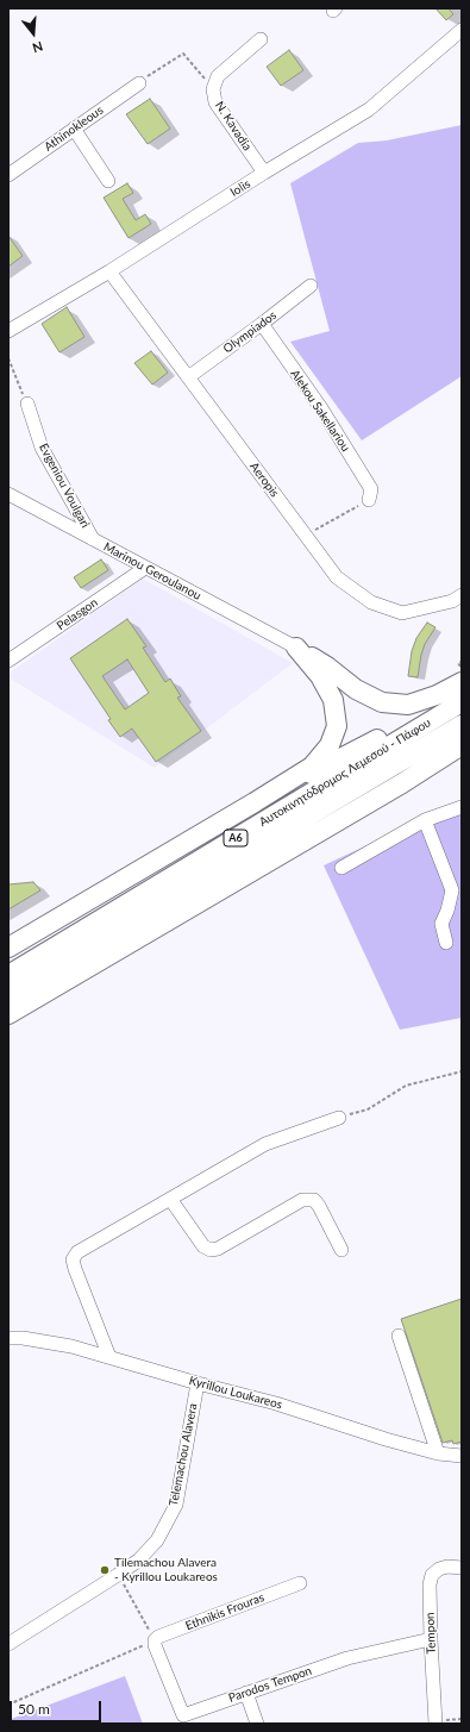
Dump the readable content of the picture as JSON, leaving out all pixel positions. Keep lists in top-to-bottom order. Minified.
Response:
{"streets":{"highway":["Αυτοκινητόδρομος Λεμεσού - Πάφου","A6"],"street":["N. Kavadia","Athinokleous","Iolis","Olympiados","Alekou Sakellariou","Aeropis","Evgeniou Voulgari","Marinou Geroulanou","Pelasgon","Kyrillou Loukareos","Telemachou Alavera","Ethnikis Frouras","Tempon","Parodos Tempon"]},"crossings":[["N. Kavadia","Iolis"],["Iolis","Aeropis"],["Olympiados","Alekou Sakellariou"],["Olympiados","Aeropis"],["Evgeniou Voulgari","Marinou Geroulanou"],["Marinou Geroulanou","Pelasgon"],["Kyrillou Loukareos","Telemachou Alavera"],["Ethnikis Frouras","Parodos Tempon"],["Tempon","Parodos Tempon"]],"places":["Tilemachou Alavera - Kyrillou Loukareos"],"scale_bar":"50 m","north":"bottom"}
